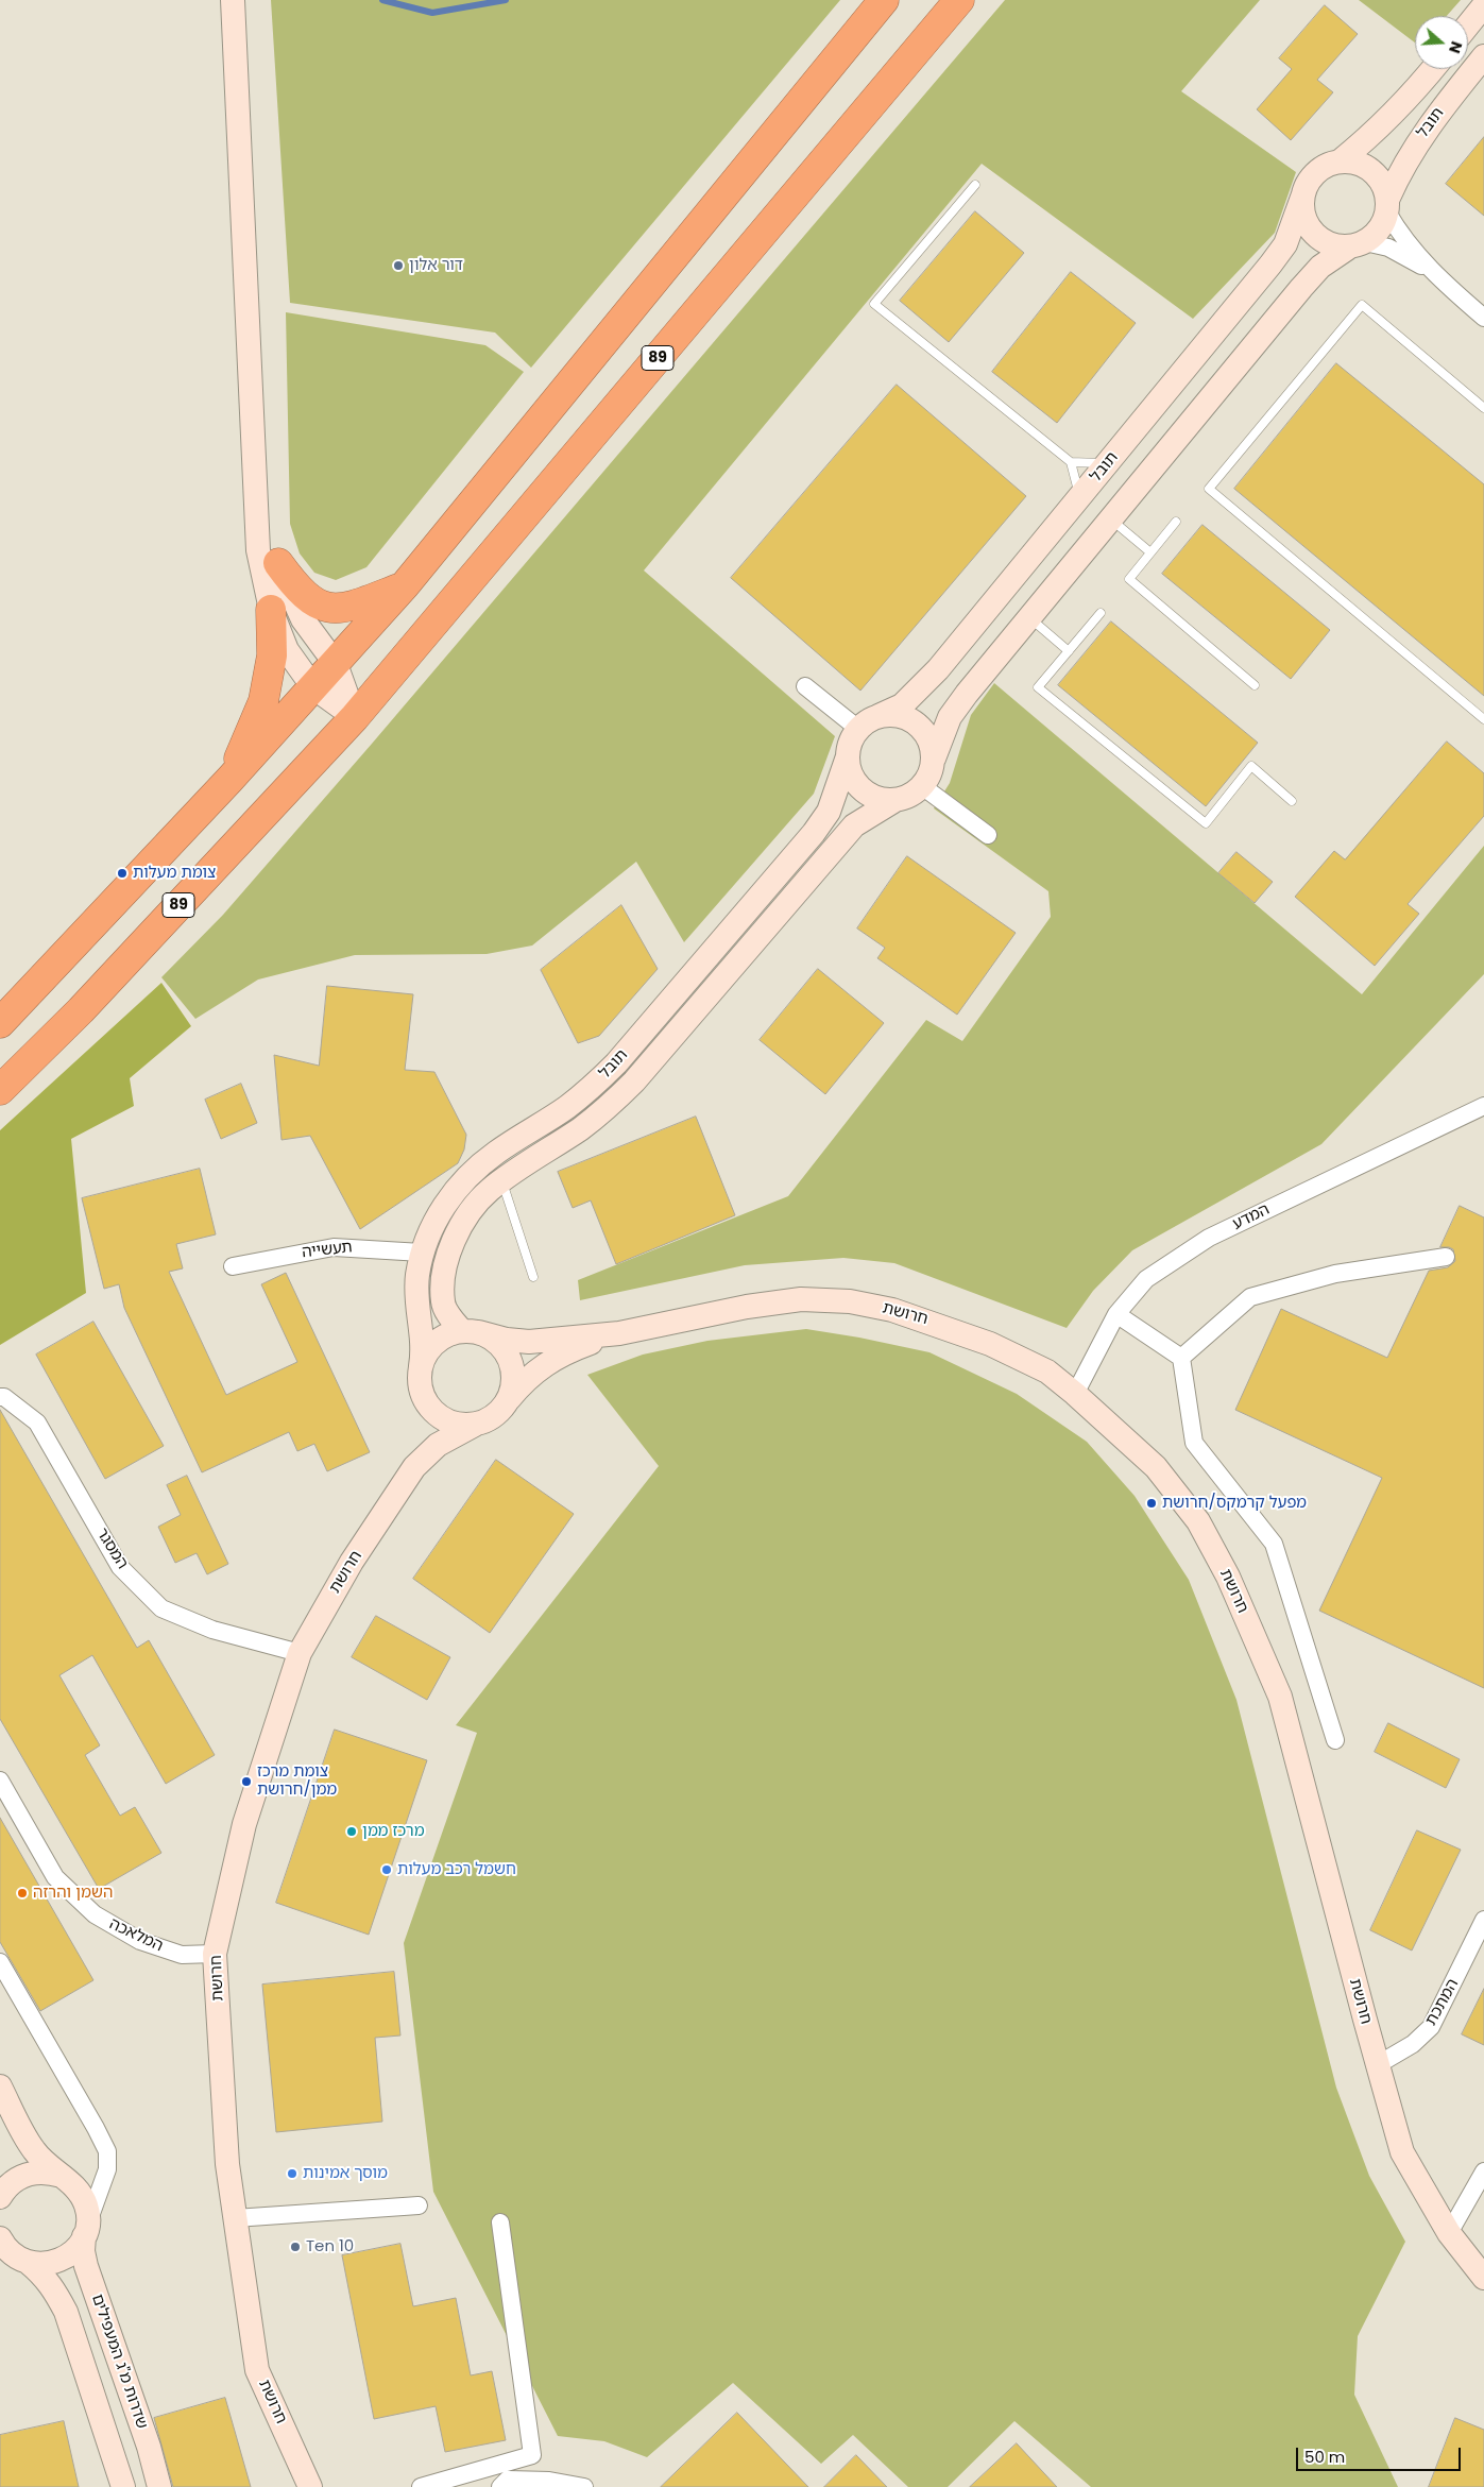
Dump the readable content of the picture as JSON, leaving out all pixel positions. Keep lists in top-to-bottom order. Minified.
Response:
{"streets":{"highway":["89"],"street":["תובל","המדע","תעשייה","חרושת","המסגר","המלאכה","המתכת","שדרות מ\"ג המעפילים"]},"crossings":[["תובל","תעשייה"],["תובל","חרושת"],["המדע","חרושת"],["חרושת","המסגר"],["חרושת","המלאכה"],["חרושת","המתכת"]],"places":["דור אלון","צומת מעלות","מפעל קרמקס/חרושת","צומת מרכז ממן/חרושת","מרכז ממן","חשמל רכב מעלות","השמן והרזה","מוסך אמינות","Ten 10"],"scale_bar":"50 m","north":"right"}
